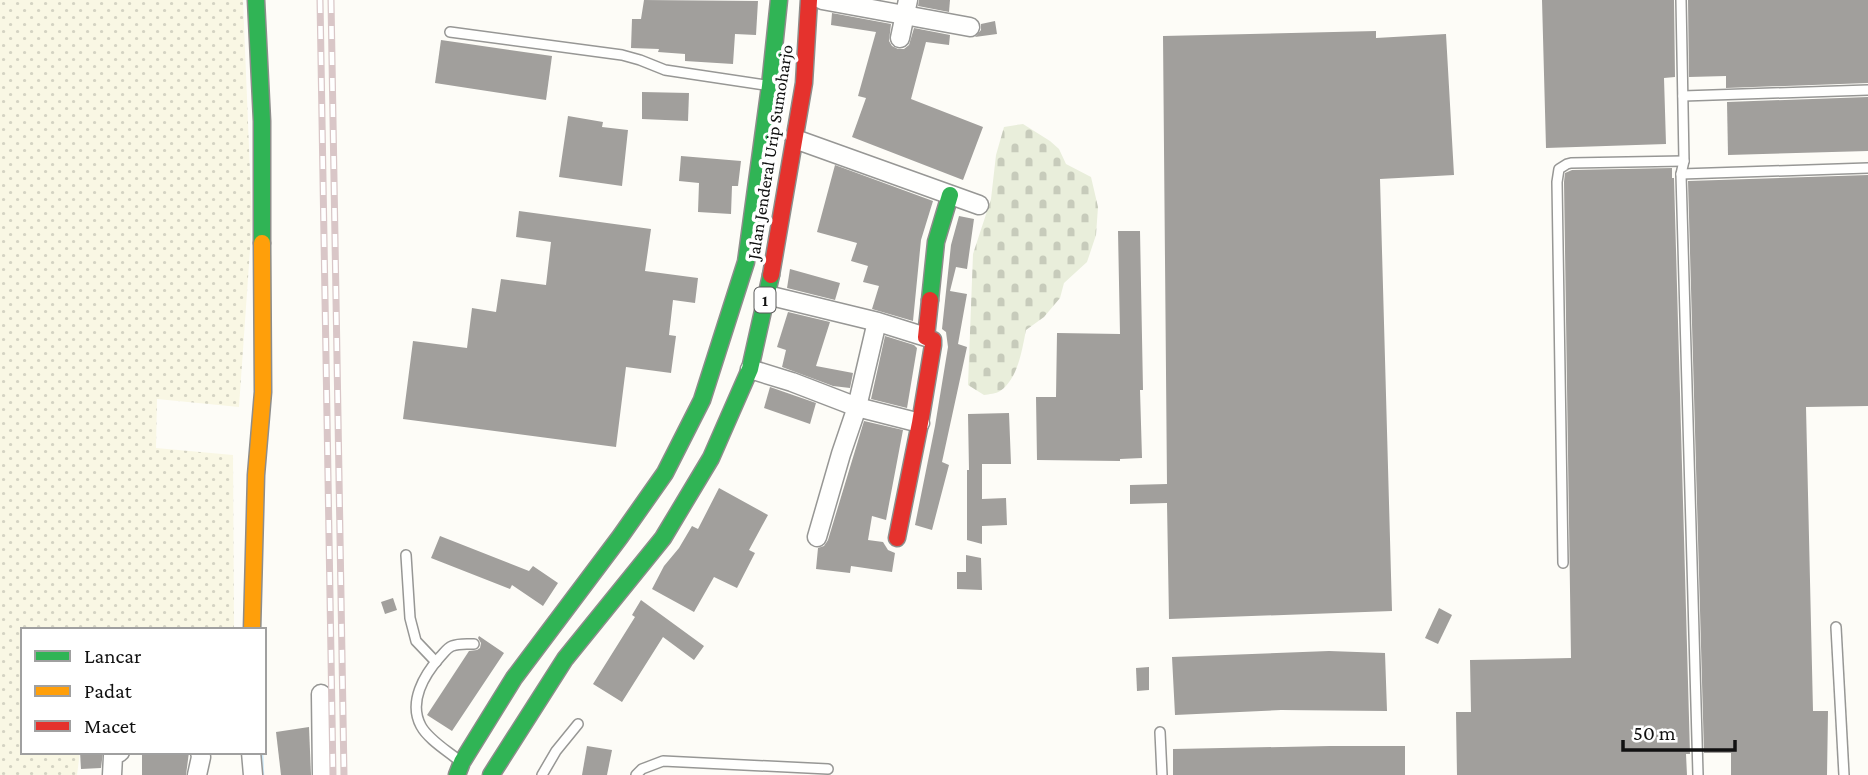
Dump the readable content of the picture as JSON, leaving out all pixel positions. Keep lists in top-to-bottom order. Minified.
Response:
{"streets":{"main road":["Jalan Jenderal Urip Sumoharjo","1"]},"legend":["Lancar","Padat","Macet"],"scale_bar":"50 m"}
